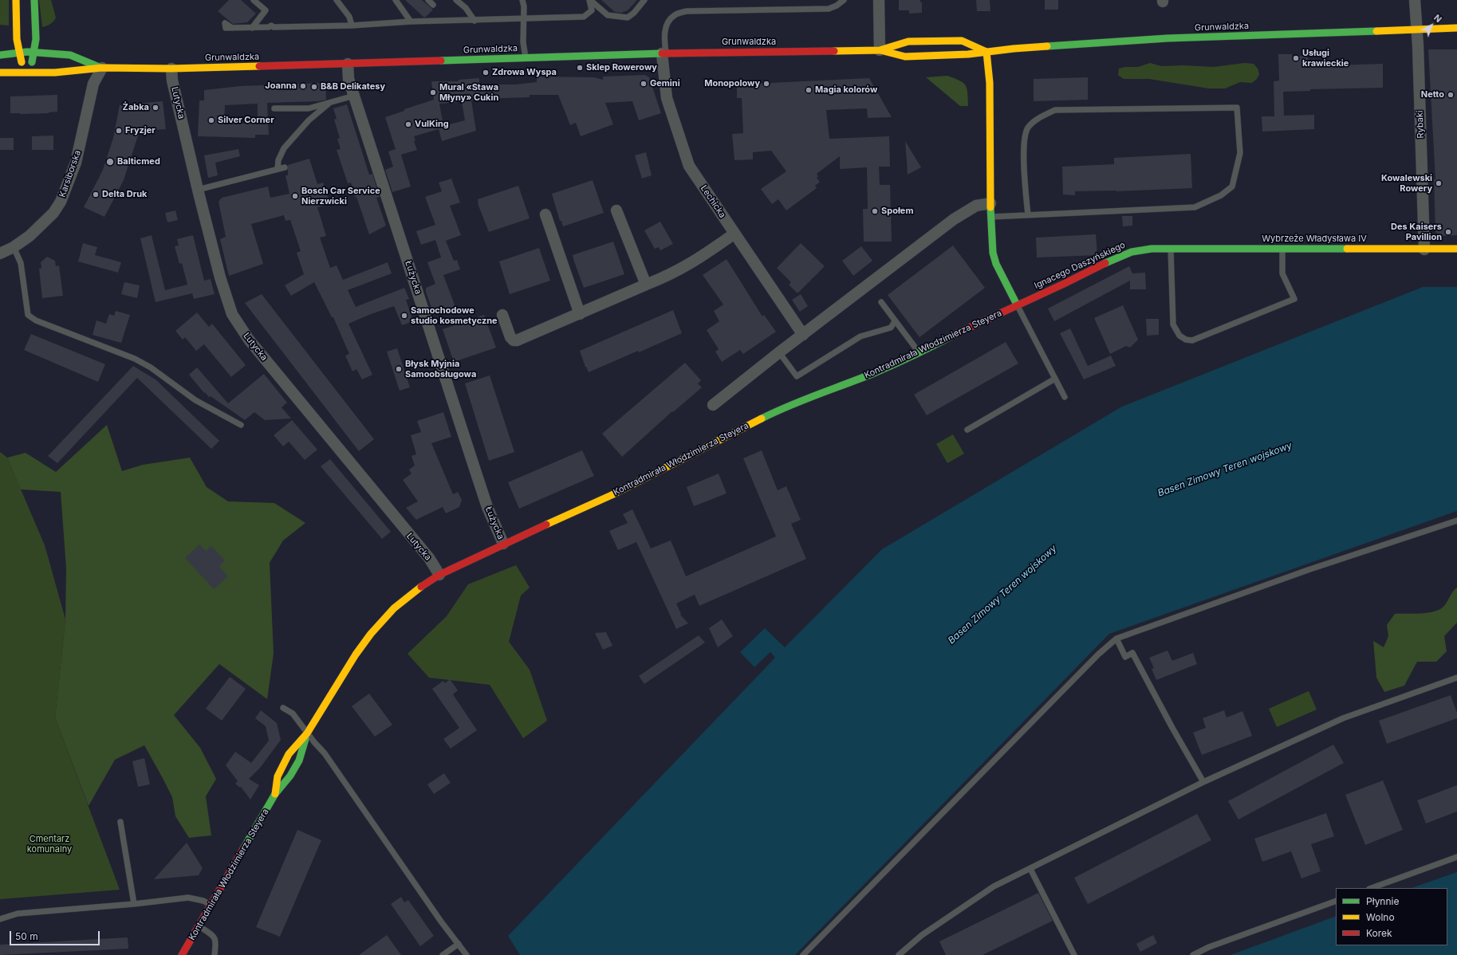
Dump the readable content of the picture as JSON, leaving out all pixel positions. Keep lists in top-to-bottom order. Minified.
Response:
{"streets":{"street":["Grunwaldzka","Lutycka","Rybaki","Karsiborska","Lechicka","Wybrzeże Władysława IV","Ignacego Daszyńskiego","Łużycka","Kontradmirała Włodzimierza Steyera"]},"crossings":[["Grunwaldzka","Lutycka"],["Grunwaldzka","Rybaki"],["Grunwaldzka","Karsiborska"],["Grunwaldzka","Lechicka"],["Grunwaldzka","Łużycka"],["Lutycka","Kontradmirała Włodzimierza Steyera"],["Rybaki","Wybrzeże Władysława IV"],["Wybrzeże Władysława IV","Ignacego Daszyńskiego"],["Ignacego Daszyńskiego","Kontradmirała Włodzimierza Steyera"],["Łużycka","Kontradmirała Włodzimierza Steyera"]],"water":["Basen Zimowy Teren wojskowy"],"parks":["Cmentarz komunalny"],"places":["Usługi krawieckie","Sklep Rowerowy","Zdrowa Wyspa","Gemini","Monopolowy","Joanna","B&B Delikatesy","Magia kolorów","Mural «Stawa Młyny» Cukin","Netto","Żabka","Silver Corner","VulKing","Fryzjer","Balticmed","Kowalewski Rowery","Delta Druk","Bosch Car Service Nierzwicki","Społem","Des Kaisers Pavillion","Samochodowe studio kosmetyczne","Błysk Myjnia Samoobsługowa"],"legend":["Płynnie","Wolno","Korek"],"scale_bar":"50 m","north":"top right"}
